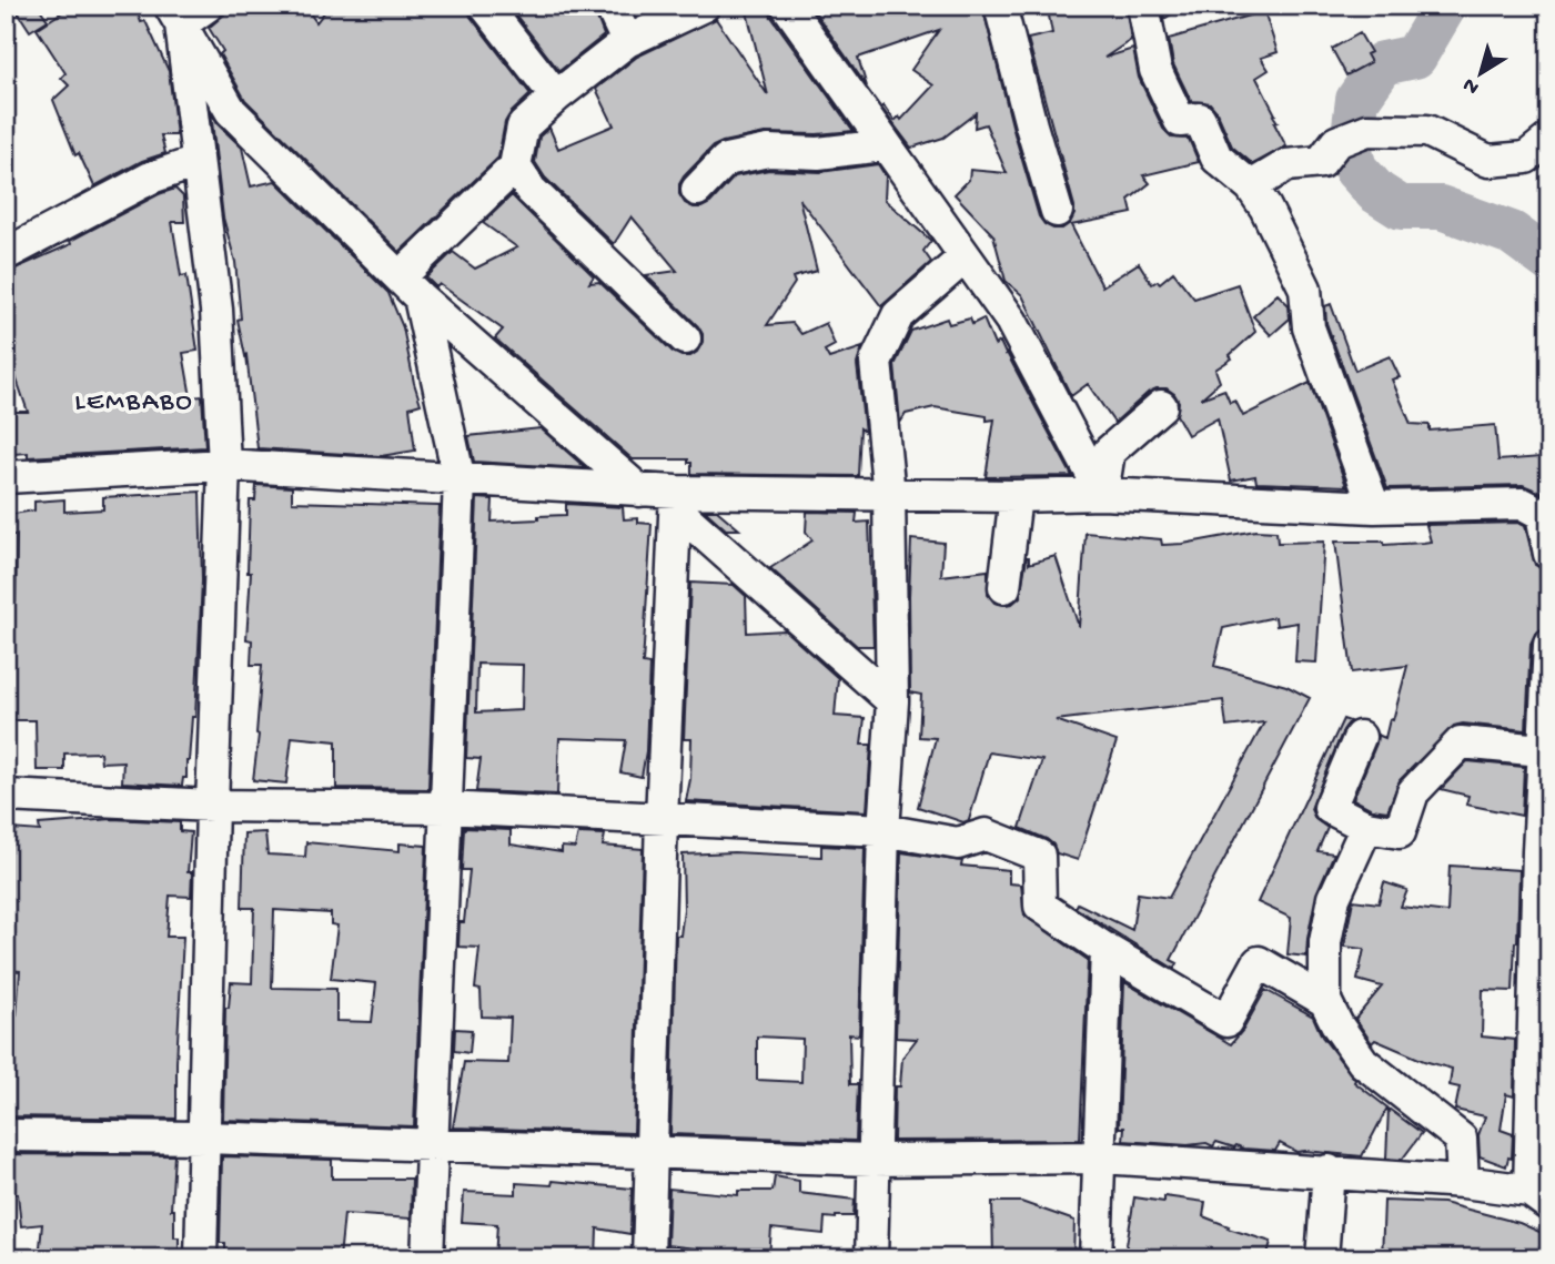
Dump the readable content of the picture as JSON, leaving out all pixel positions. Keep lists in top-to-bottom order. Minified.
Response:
{"districts":["LEMBABO"],"north":"bottom left"}
